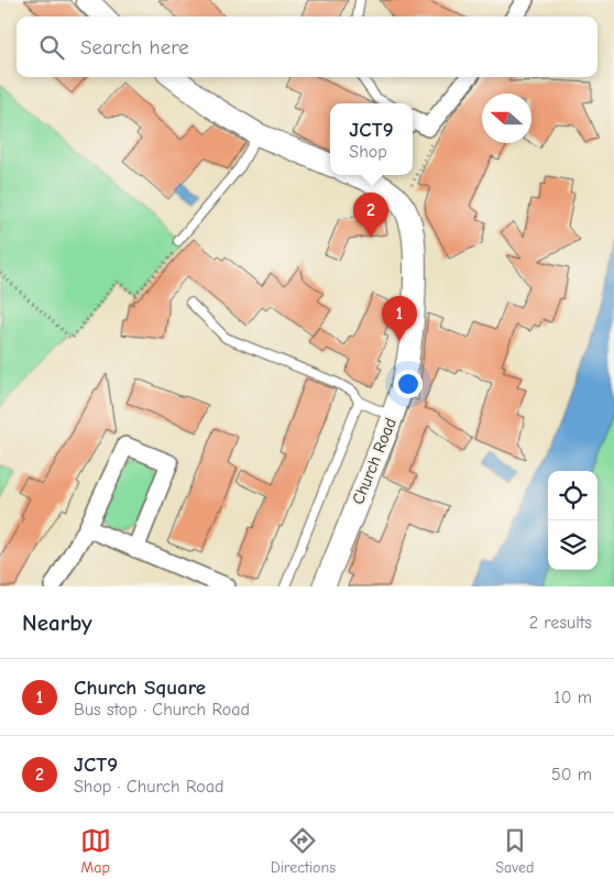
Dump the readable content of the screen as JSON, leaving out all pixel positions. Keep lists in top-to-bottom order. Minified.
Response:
{"streets":{"street":["Church Road"]},"north":"left","page":{"search":"Search here","popup":["JCT9","Shop"],"pins":["2","1"],"heading":["Nearby","2 results"],"list":[{"mark":"1","name":"Church Square","note":"Bus stop · Church Road","value":"10 m"},{"mark":"2","name":"JCT9","note":"Shop · Church Road","value":"50 m"}],"nav":["Map","Directions","Saved"]}}
